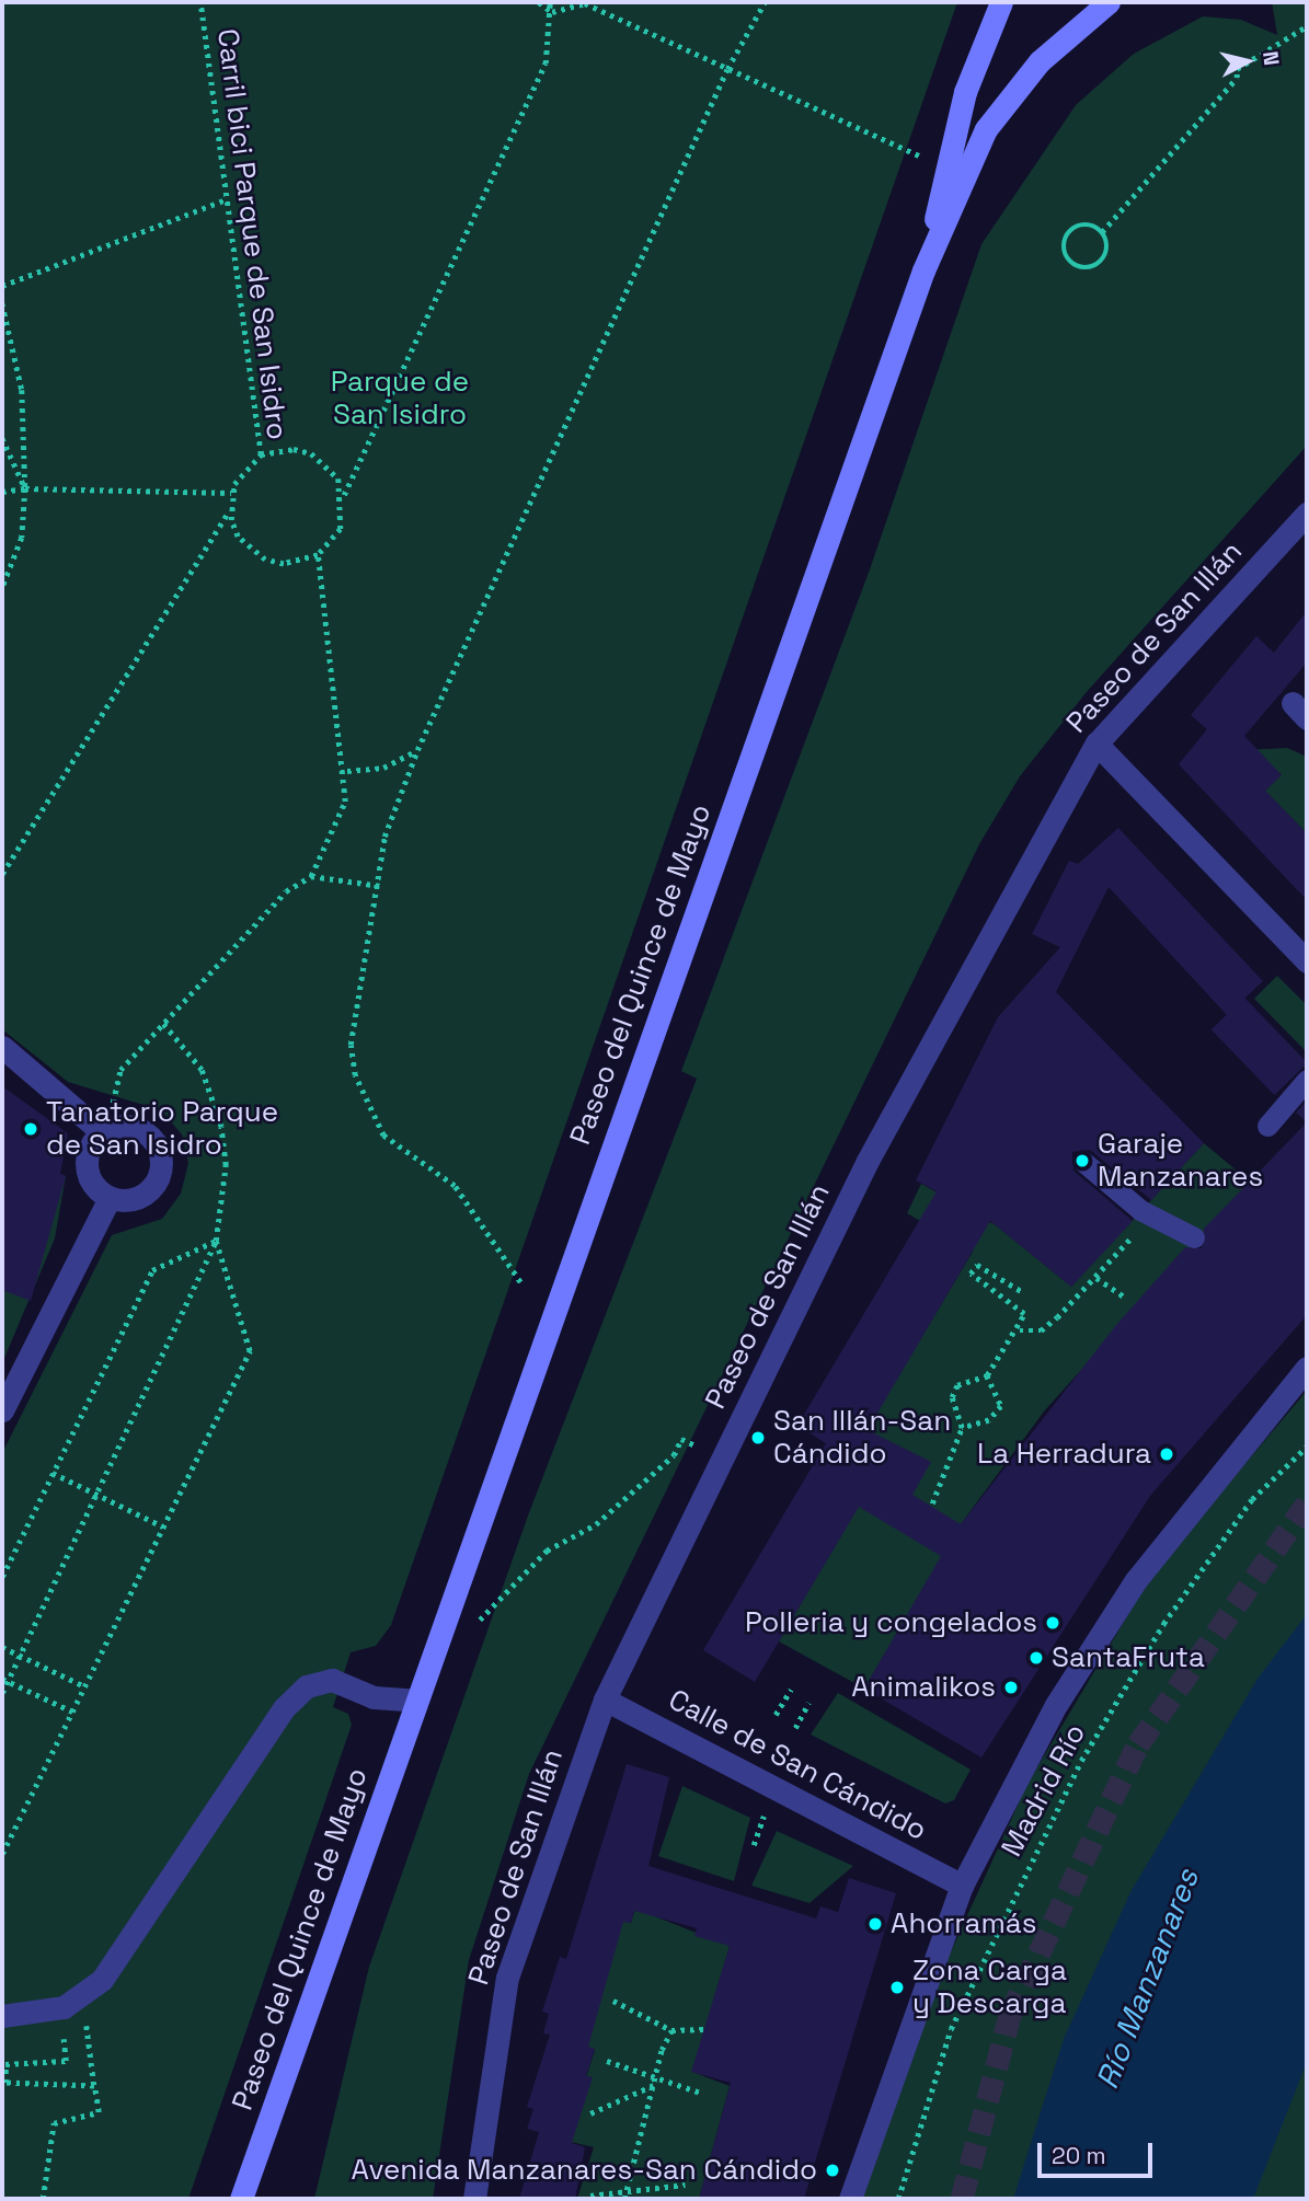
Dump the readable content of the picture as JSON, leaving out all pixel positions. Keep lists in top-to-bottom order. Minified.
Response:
{"streets":{"street":["Paseo de San Illán","Paseo del Quince de Mayo","Calle de San Cándido"],"path":["Carril bici Parque de San Isidro","Madrid Río"]},"crossings":[["Paseo de San Illán","Calle de San Cándido"]],"water":["Río Manzanares"],"parks":["Parque de San Isidro"],"places":["Tanatorio Parque de San Isidro","Garaje Manzanares","San Illán-San Cándido","La Herradura","Polleria y congelados","SantaFruta","Animalikos","Ahorramás","Zona Carga y Descarga","Avenida Manzanares-San Cándido"],"scale_bar":"20 m","north":"right"}
